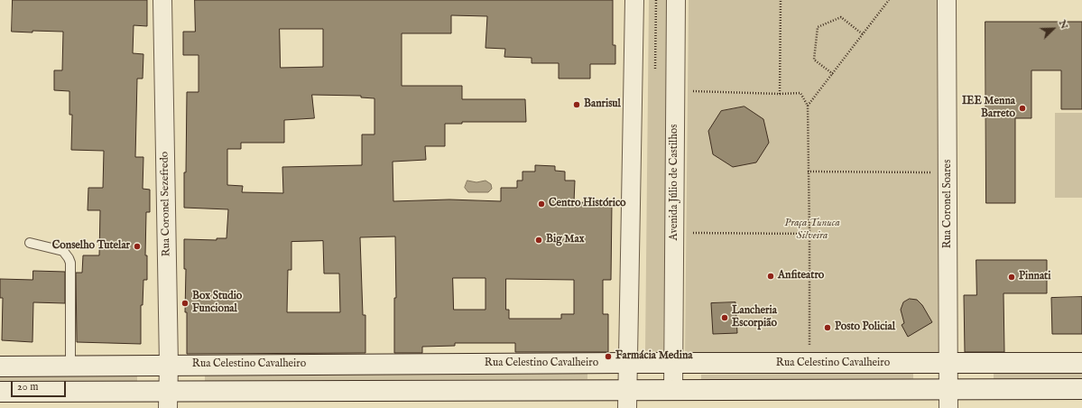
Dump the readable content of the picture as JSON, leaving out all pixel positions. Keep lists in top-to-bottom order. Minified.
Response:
{"streets":{"main road":["Rua Celestino Cavalheiro"],"street":["Avenida Júlio de Castilhos","Rua Coronel Sezefredo","Rua Coronel Soares"]},"crossings":[["Avenida Júlio de Castilhos","Rua Celestino Cavalheiro"],["Rua Coronel Sezefredo","Rua Celestino Cavalheiro"],["Rua Coronel Soares","Rua Celestino Cavalheiro"]],"parks":["Praça Tunuca Silveira"],"places":["Banrisul","IEE Menna Barreto","Centro Histórico","Big Max","Conselho Tutelar","Anfiteatro","Pinnati","Box Studio Funcional","Lancheria Escorpião","Posto Policial","Farmácia Medina"],"scale_bar":"20 m","north":"top right"}
